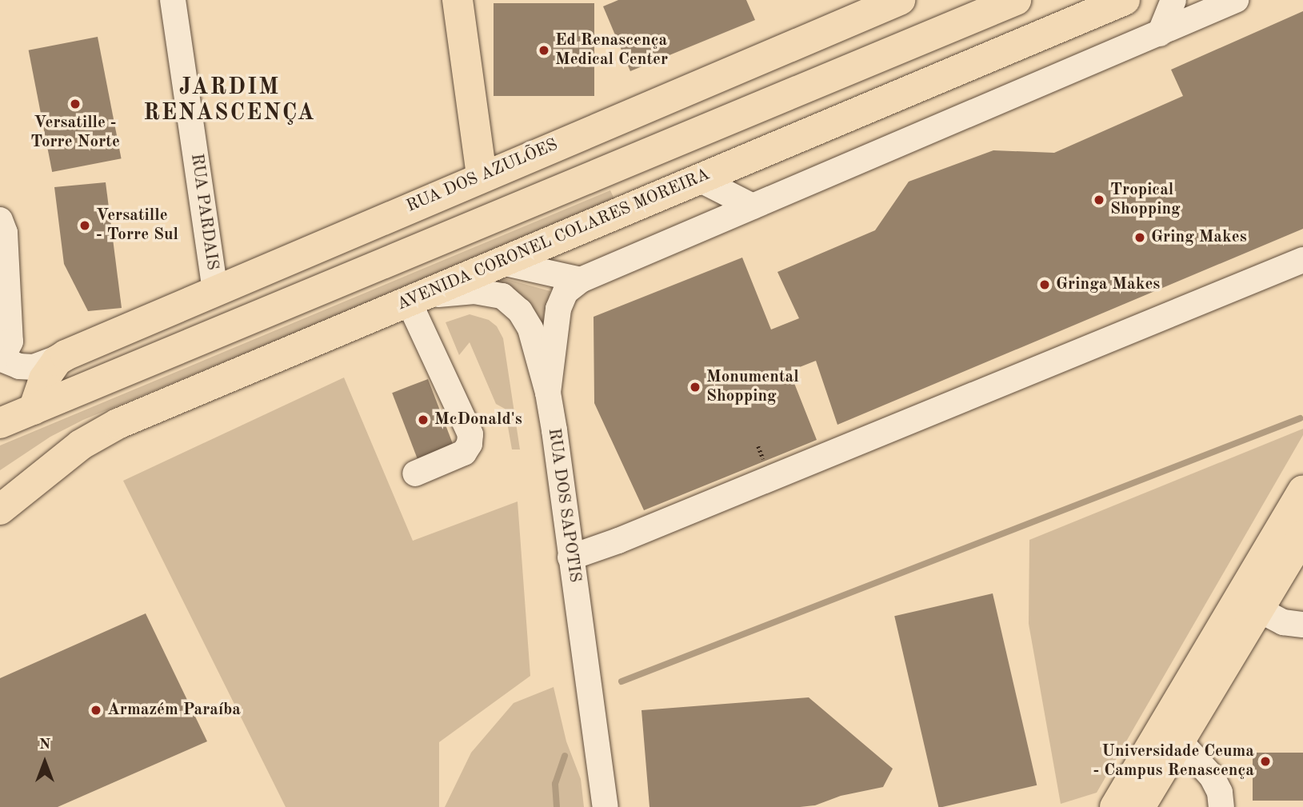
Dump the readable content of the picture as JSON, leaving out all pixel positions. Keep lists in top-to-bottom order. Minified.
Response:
{"streets":{"main road":["RUA DOS AZULÕES","AVENIDA CORONEL COLARES MOREIRA"],"street":["RUA PARDAIS","RUA DOS SAPOTIS"]},"crossings":[["RUA DOS AZULÕES","RUA PARDAIS"],["AVENIDA CORONEL COLARES MOREIRA","RUA DOS SAPOTIS"]],"districts":["JARDIM RENASCENÇA"],"places":["Ed Renascença Medical Center","Versatille - Torre Norte","Tropical Shopping","Versatille - Torre Sul","Gring Makes","Gringa Makes","Monumental Shopping","McDonald's","Armazém Paraíba","Universidade Ceuma - Campus Renascença"],"north":"top"}
